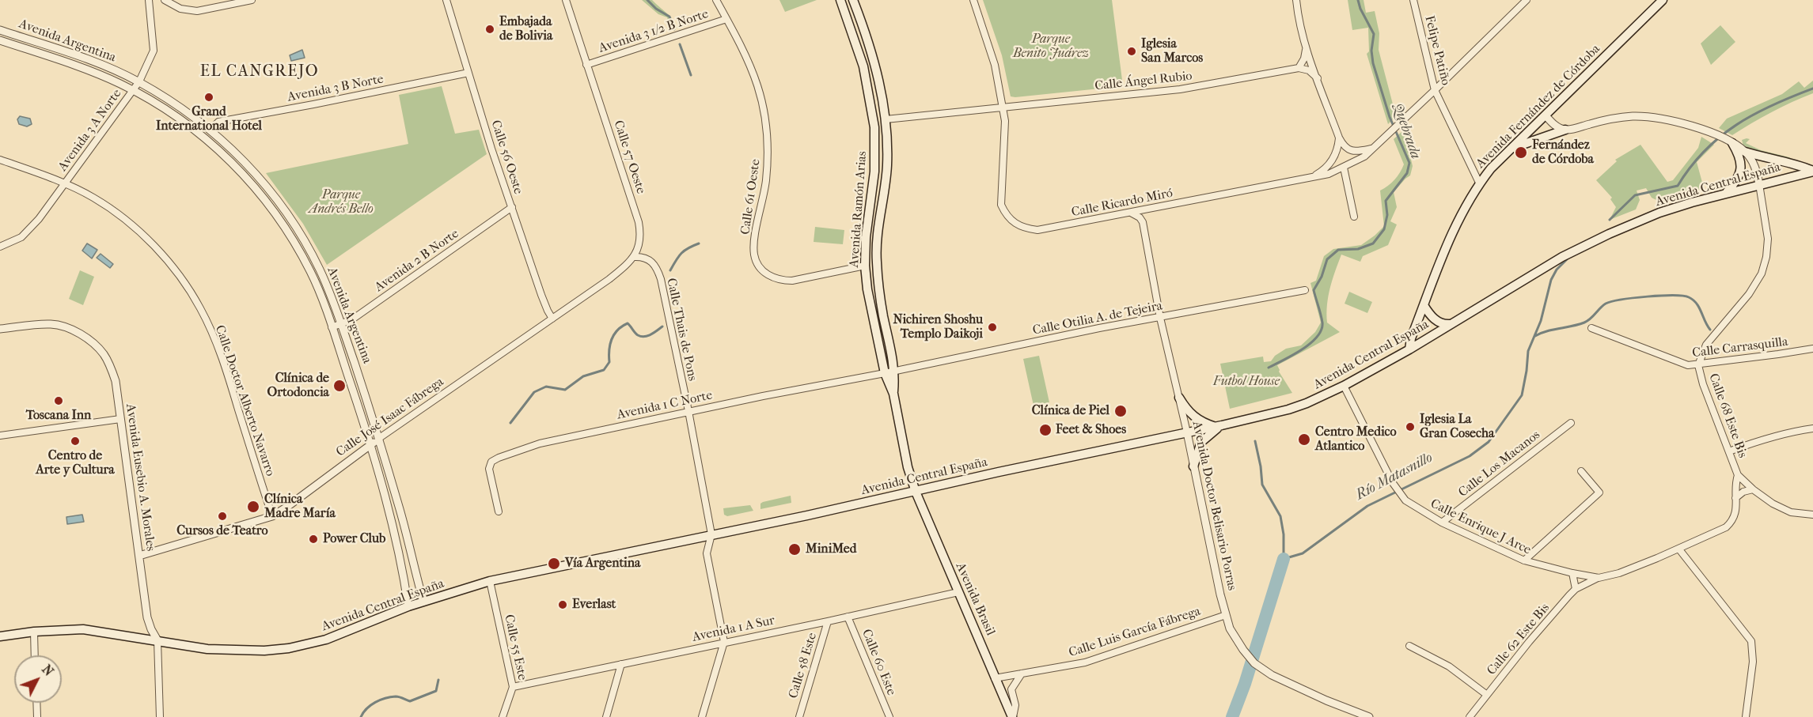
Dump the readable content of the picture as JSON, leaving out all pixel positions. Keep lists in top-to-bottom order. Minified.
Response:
{"streets":{"main road":["Avenida Fernández de Córdoba","Avenida Central España","Avenida Ramón Arias","Avenida Brasil"],"street":["Avenida 3 1/2 B Norte","Avenida Argentina","Felipe Patiño","Calle Ángel Rubio","Avenida 3 B Norte","Avenida 3 A Norte","Calle 56 Oeste","Calle 57 Oeste","Calle 61 Oeste","Calle Ricardo Miró","Avenida 2 B Norte","Calle Otilia A. de Tejeira","Calle Thais de Pons","Calle Carrasquilla","Calle Doctor Alberto Navarro","Avenida 1 C Norte","Calle 68 Este Bis","Calle José Isaac Fábrega","Calle Los Macanos","Avenida Eusebio A. Morales","Avenida Doctor Belisario Porras","Calle Enrique J Arce","Avenida 1 A Sur","Calle Luis García Fábrega","Calle 62 Este Bis","Calle 55 Este","Calle 60 Este","Calle 58 Este"]},"crossings":[["Avenida 3 1/2 B Norte","Calle 57 Oeste"],["Avenida 3 1/2 B Norte","Calle 61 Oeste"],["Avenida Argentina","Avenida 3 B Norte"],["Avenida Argentina","Avenida 3 A Norte"],["Avenida Argentina","Avenida Central España"],["Avenida Argentina","Avenida 2 B Norte"],["Avenida Argentina","Calle José Isaac Fábrega"],["Felipe Patiño","Avenida Fernández de Córdoba"],["Felipe Patiño","Calle Ricardo Miró"],["Calle Ángel Rubio","Calle Ricardo Miró"],["Calle Ángel Rubio","Avenida Ramón Arias"],["Avenida 3 B Norte","Calle 56 Oeste"],["Avenida Fernández de Córdoba","Avenida Central España"],["Avenida 3 A Norte","Calle Doctor Alberto Navarro"],["Calle 56 Oeste","Avenida 2 B Norte"],["Calle 56 Oeste","Calle José Isaac Fábrega"],["Calle 57 Oeste","Calle Thais de Pons"],["Calle 57 Oeste","Calle José Isaac Fábrega"],["Avenida Central España","Avenida Ramón Arias"],["Avenida Central España","Calle Thais de Pons"],["Avenida Central España","Calle 68 Este Bis"],["Avenida Central España","Avenida Eusebio A. Morales"],["Avenida Central España","Avenida Doctor Belisario Porras"],["Avenida Central España","Calle Enrique J Arce"],["Avenida Central España","Avenida Brasil"],["Avenida Central España","Calle 55 Este"],["Calle 61 Oeste","Avenida Ramón Arias"],["Avenida Ramón Arias","Calle Otilia A. de Tejeira"],["Avenida Ramón Arias","Avenida 1 C Norte"],["Avenida Ramón Arias","Avenida Brasil"],["Calle Otilia A. de Tejeira","Avenida 1 C Norte"],["Calle Otilia A. de Tejeira","Avenida Doctor Belisario Porras"],["Calle Thais de Pons","Avenida 1 C Norte"],["Calle Thais de Pons","Calle José Isaac Fábrega"],["Calle Carrasquilla","Calle 68 Este Bis"],["Calle Doctor Alberto Navarro","Calle José Isaac Fábrega"],["Calle 68 Este Bis","Calle Enrique J Arce"],["Calle José Isaac Fábrega","Avenida Eusebio A. Morales"],["Calle Los Macanos","Calle Enrique J Arce"],["Avenida Doctor Belisario Porras","Calle Luis García Fábrega"],["Avenida Brasil","Avenida 1 A Sur"],["Avenida Brasil","Calle Luis García Fábrega"],["Avenida 1 A Sur","Calle 55 Este"],["Avenida 1 A Sur","Calle 60 Este"],["Avenida 1 A Sur","Calle 58 Este"]],"districts":["EL CANGREJO"],"water":["Quebrada","Río Matasnillo"],"parks":["Parque Benito Juárez","Parque Andrés Bello","Futbol House"],"places":["Embajada de Bolivia","Iglesia San Marcos","Grand International Hotel","Fernández de Córdoba","Nichiren Shoshu Templo Daikoji","Clínica de Ortodoncia","Toscana Inn","Clínica de Piel","Iglesia La Gran Cosecha","Feet & Shoes","Centro Medico Atlantico","Centro de Arte y Cultura","Clínica Madre María","Cursos de Teatro","Power Club","MiniMed","Vía Argentina","Everlast"],"north":"top right"}
